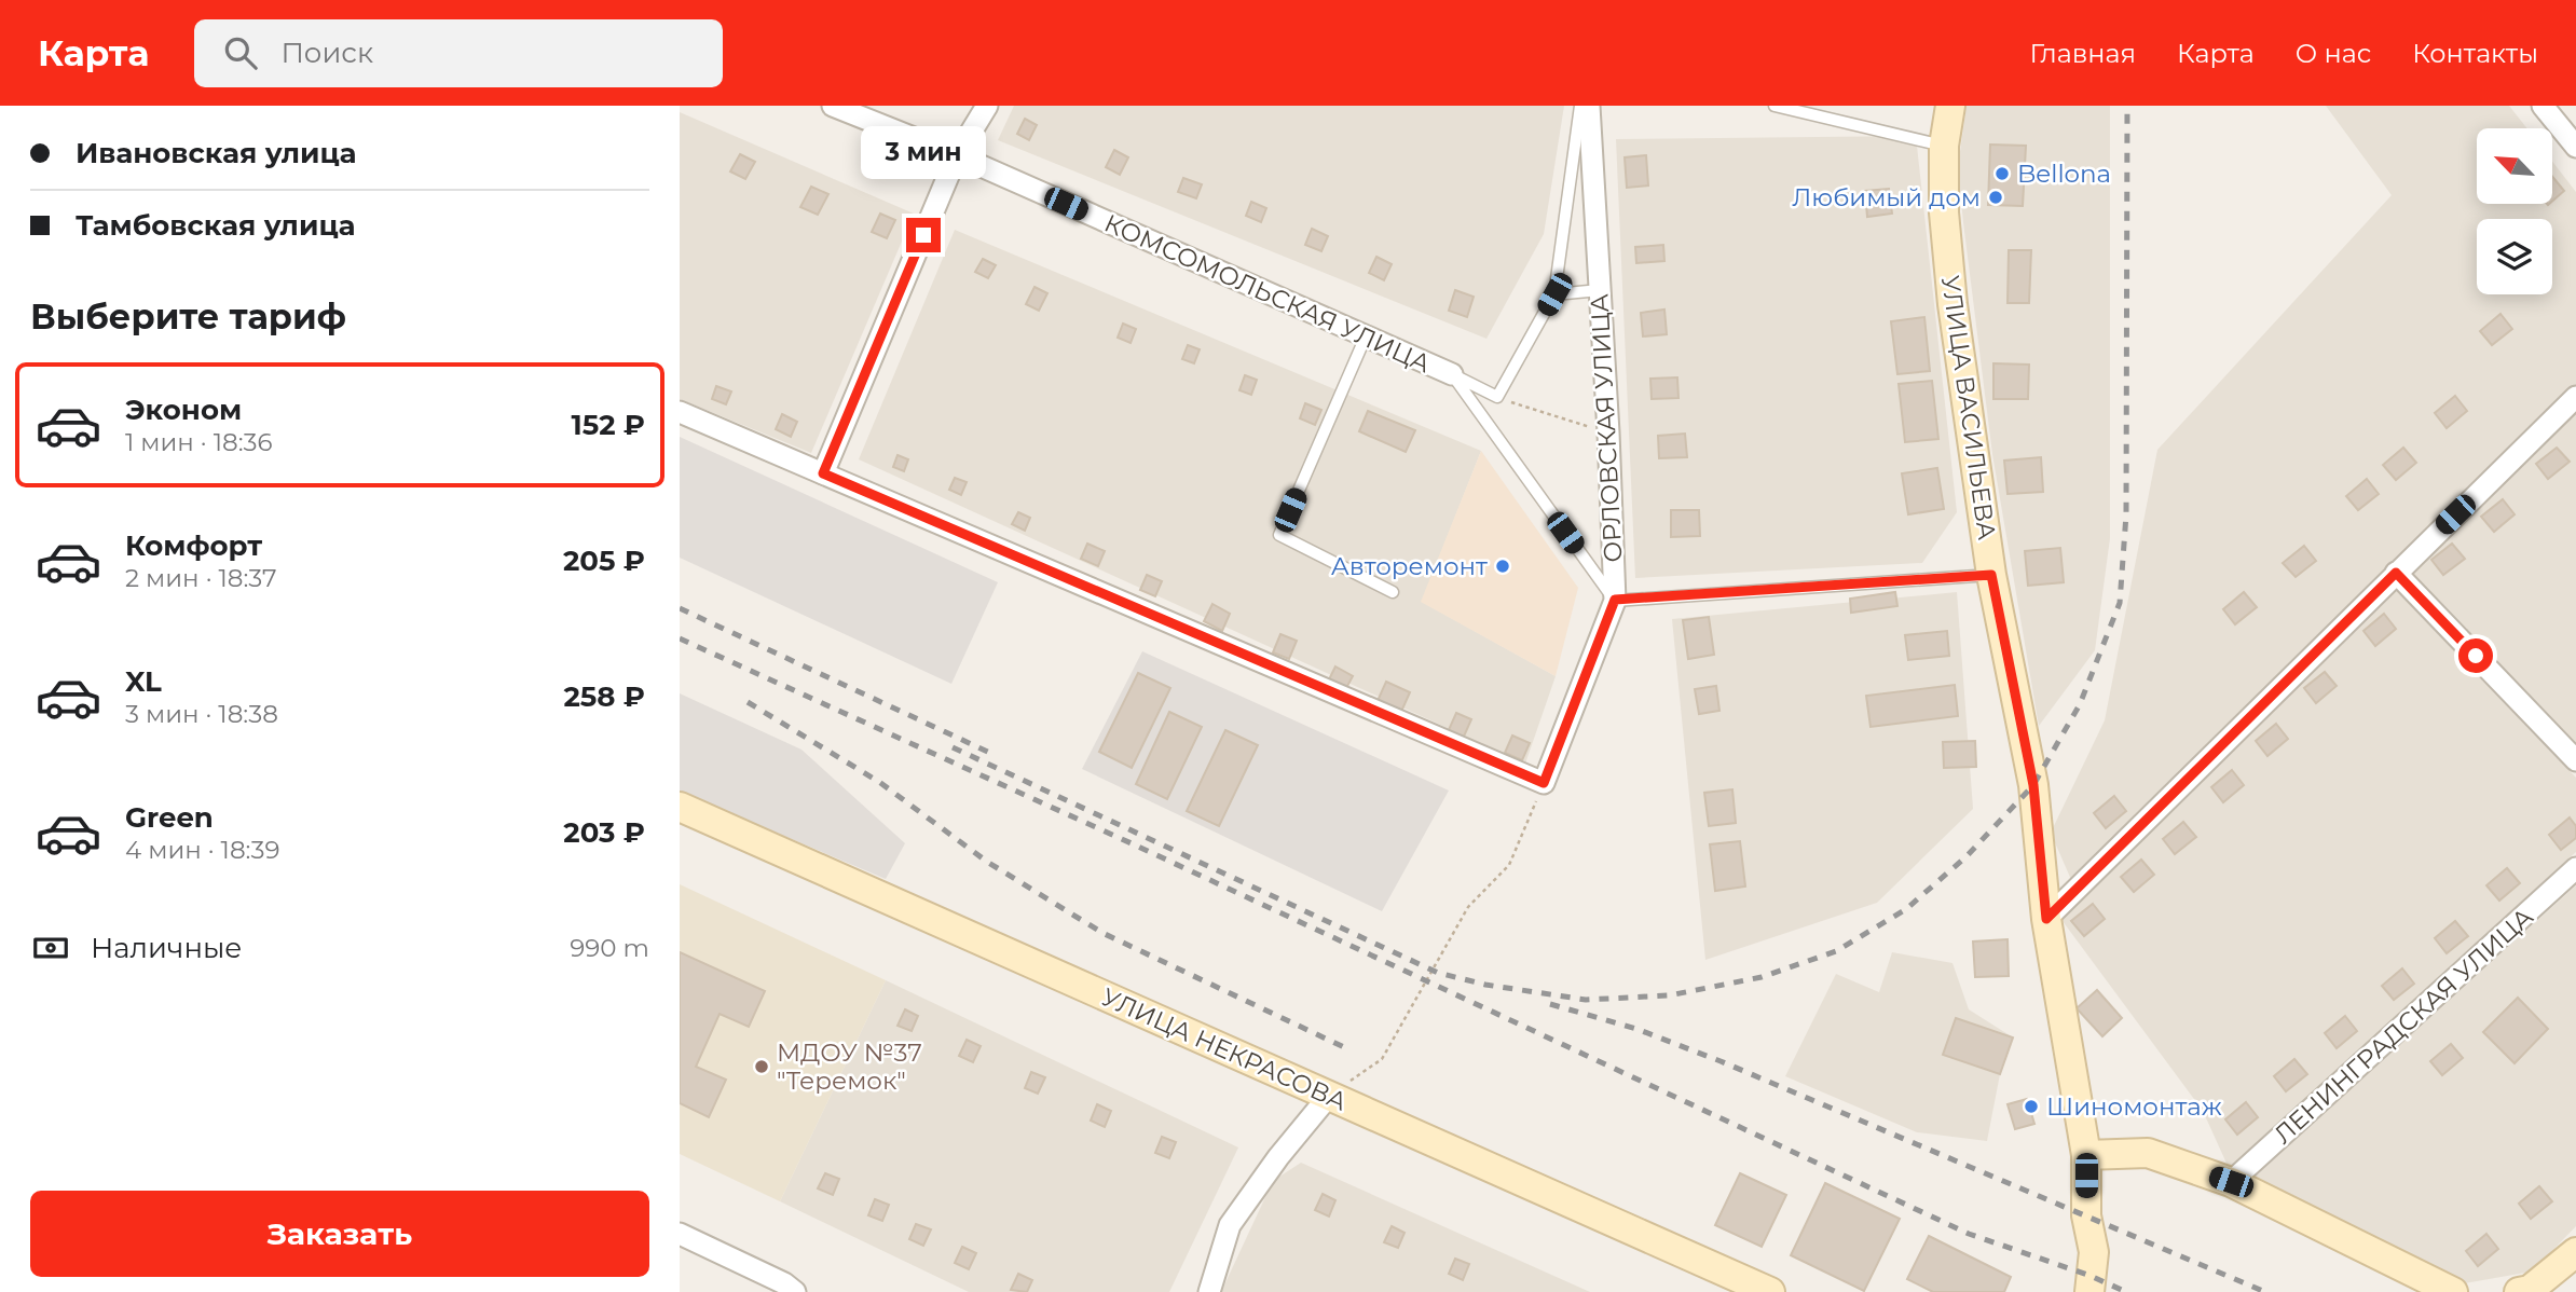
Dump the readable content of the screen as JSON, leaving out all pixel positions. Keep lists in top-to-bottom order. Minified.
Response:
{"streets":{"street":["КОМСОМОЛЬСКАЯ УЛИЦА","УЛИЦА ВАСИЛЬЕВА","ОРЛОВСКАЯ УЛИЦА","ЛЕНИНГРАДСКАЯ УЛИЦА","УЛИЦА НЕКРАСОВА"]},"places":["Bellona","Любимый дом","Авторемонт","МДОУ №37 \"Теремок\"","Шиномонтаж"],"north":"top left","page":{"header":"Карта","search":"Поиск","nav":["Главная","Карта","О нас","Контакты"],"banner":["Ивановская улица","Тамбовская улица"],"bubble":"3 мин","heading":"Выберите тариф","list":[{"name":"Эконом","note":"1 мин · 18:36","value":"152 ₽"},{"name":"Комфорт","note":"2 мин · 18:37","value":"205 ₽"},{"name":"XL","note":"3 мин · 18:38","value":"258 ₽"},{"name":"Green","note":"4 мин · 18:39","value":"203 ₽"}],"pay":["Наличные","990 m"],"buttons":"Заказать"}}
